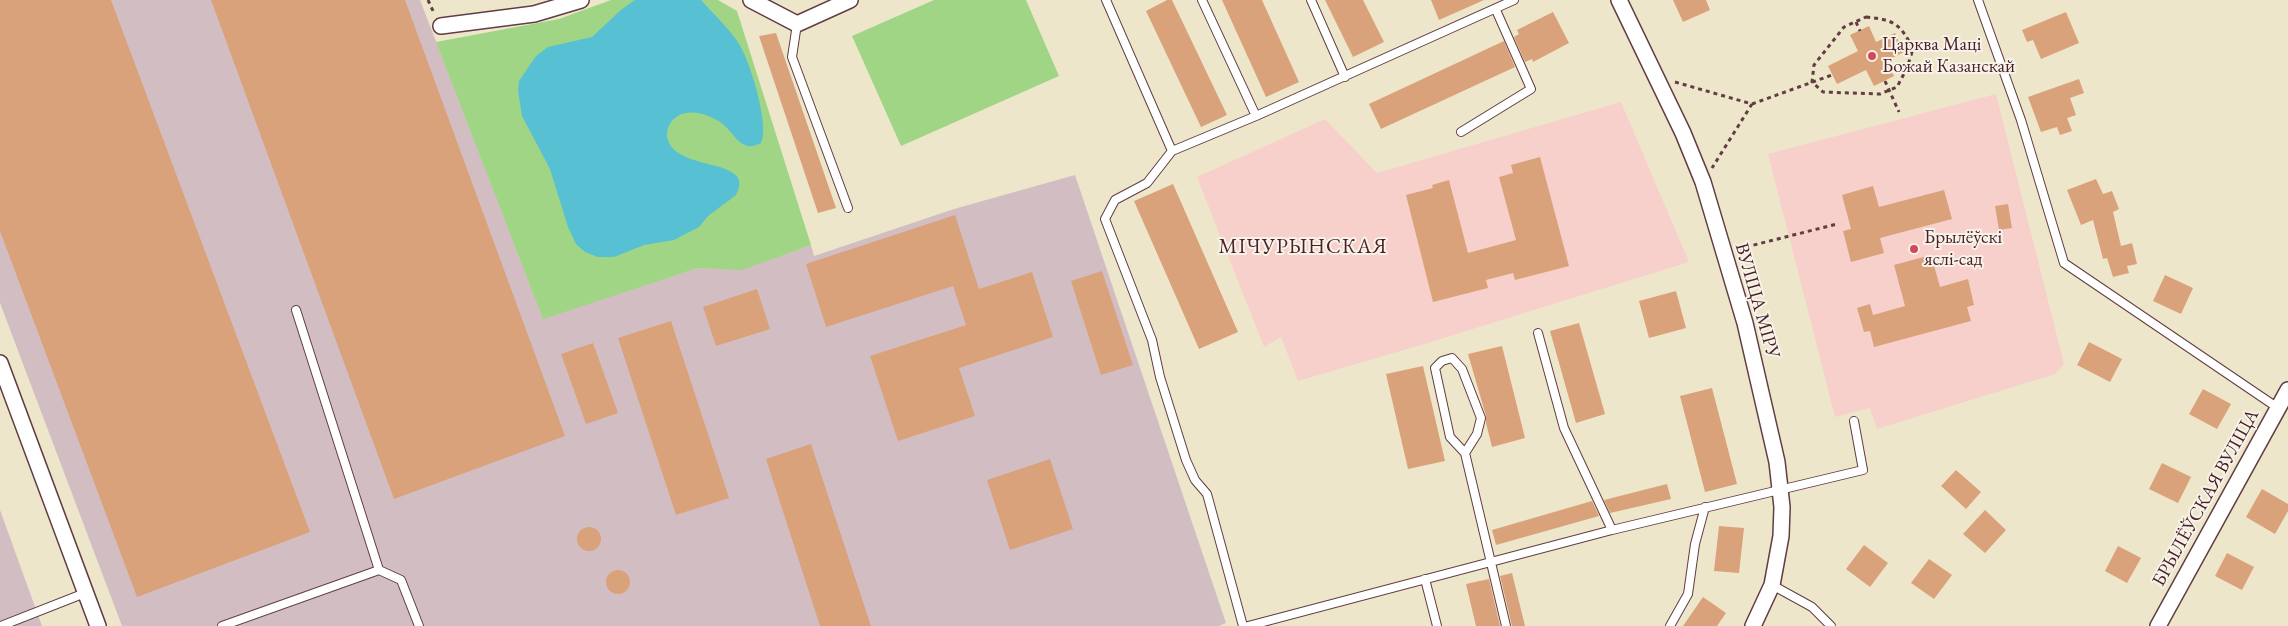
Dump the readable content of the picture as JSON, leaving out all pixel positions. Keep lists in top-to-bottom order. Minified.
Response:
{"streets":{"street":["ВУЛІЦА МІРУ","БРЫЛЁЎСКАЯ ВУЛІЦА"]},"districts":["МІЧУРЫНСКАЯ"],"places":["Царква Маці Божай Казанскай","Брылёўскі яслі-сад"]}
